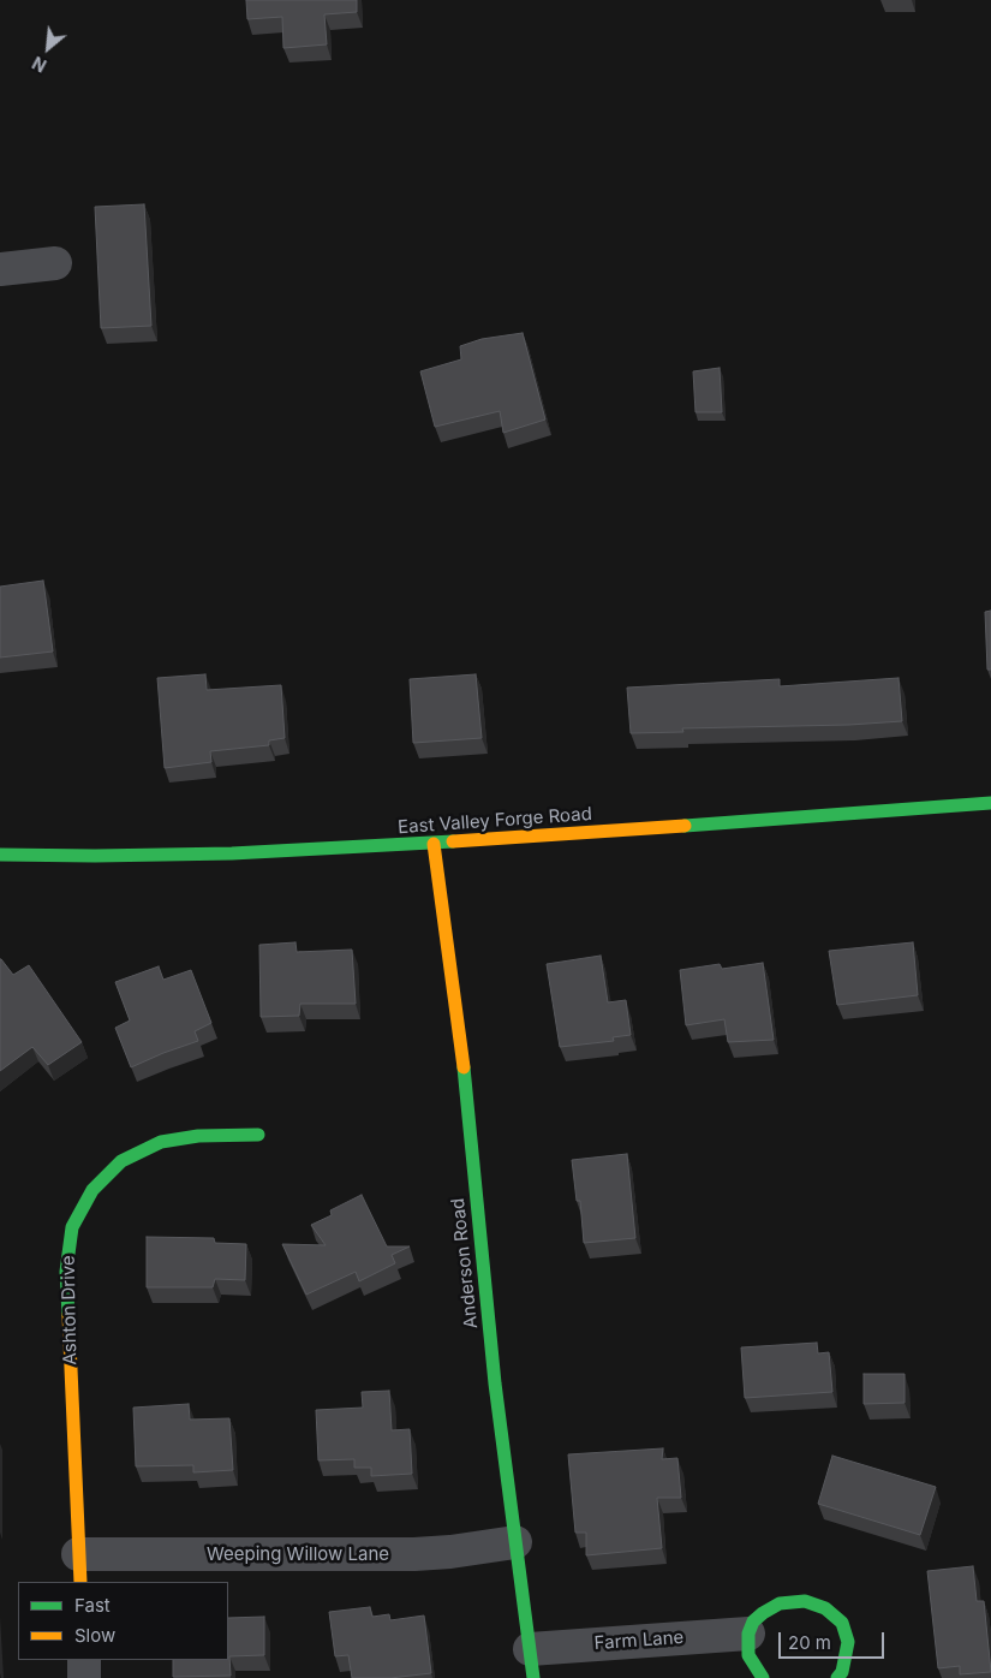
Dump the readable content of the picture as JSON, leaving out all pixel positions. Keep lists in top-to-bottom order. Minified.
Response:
{"streets":{"street":["East Valley Forge Road","Anderson Road","Ashton Drive","Weeping Willow Lane","Farm Lane"]},"crossings":[["East Valley Forge Road","Anderson Road"],["Anderson Road","Weeping Willow Lane"],["Anderson Road","Farm Lane"],["Ashton Drive","Weeping Willow Lane"]],"legend":["Fast","Slow"],"scale_bar":"20 m","north":"bottom left"}
